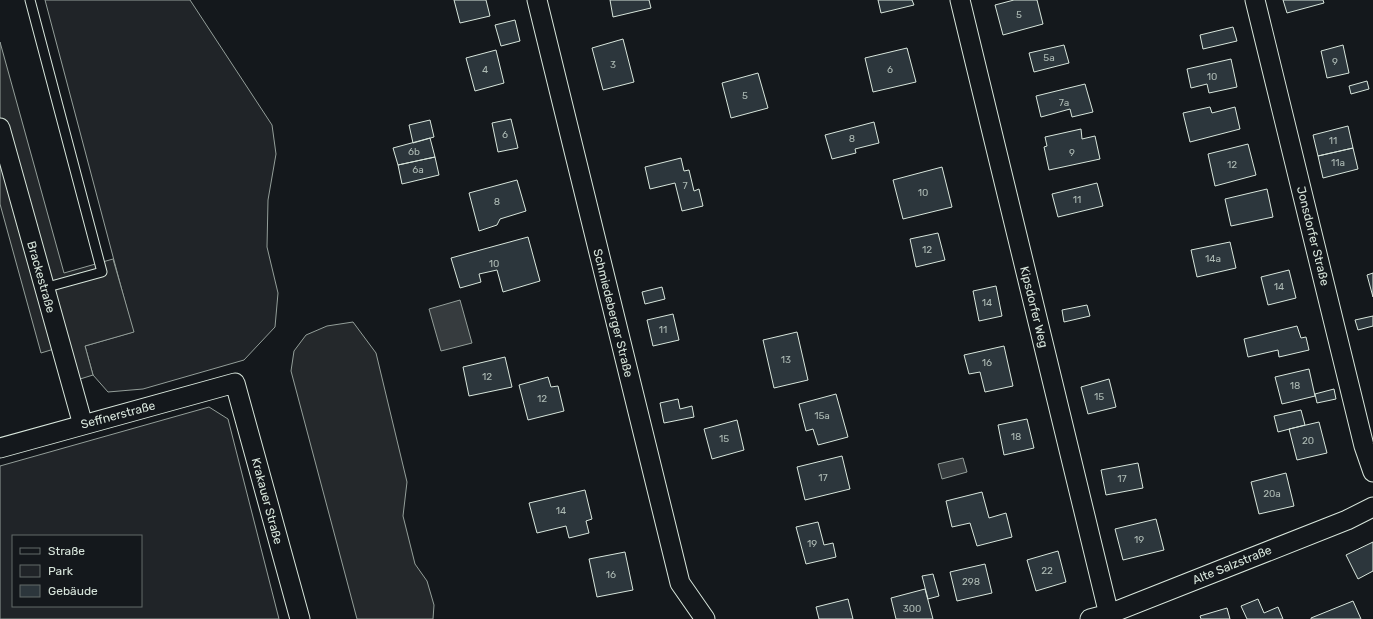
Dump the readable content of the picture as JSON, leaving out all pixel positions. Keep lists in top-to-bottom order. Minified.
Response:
{"streets":{"street":["Jonsdorfer Straße","Brackestraße","Kipsdorfer Weg","Schmiedeberger Straße","Seffnerstraße","Krakauer Straße","Alte Salzstraße"]},"crossings":[["Brackestraße","Seffnerstraße"],["Kipsdorfer Weg","Alte Salzstraße"],["Seffnerstraße","Krakauer Straße"]],"house_numbers":["5","5a","9","3","4","6","10","5","7a","6","8","11","6b","9","11a","12","6a","7","10","11","8","12","14a","10","14","14","11","13","16","12","18","15","12","15a","18","15","20","17","17","20a","14","19","19","22","16","298","300"],"legend":["Straße","Park","Gebäude"]}
